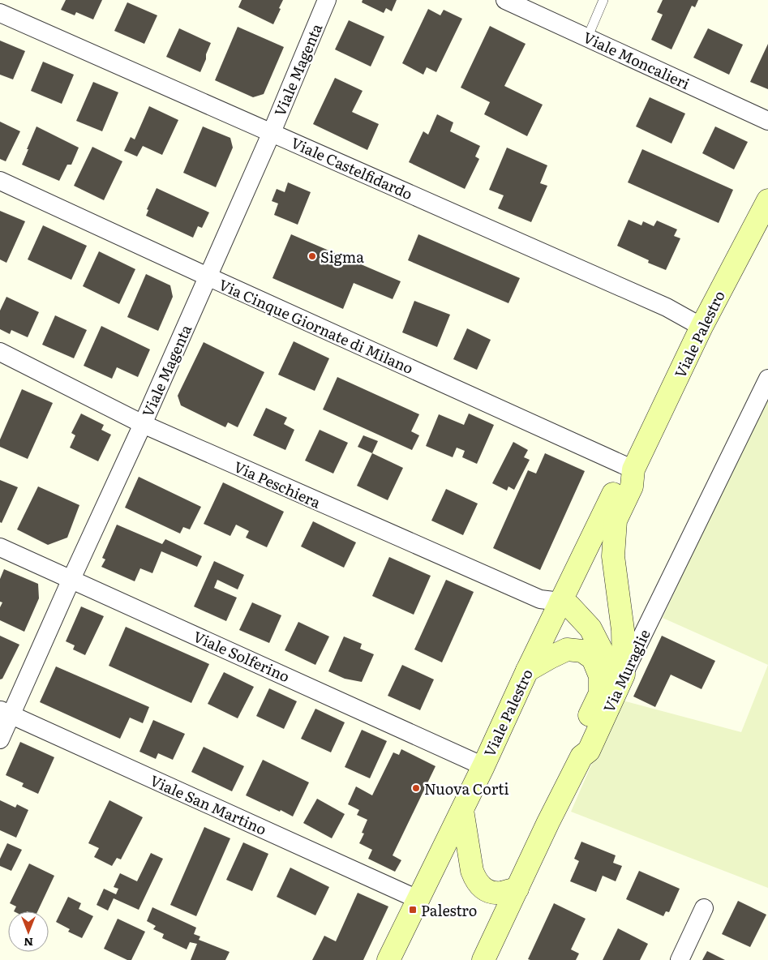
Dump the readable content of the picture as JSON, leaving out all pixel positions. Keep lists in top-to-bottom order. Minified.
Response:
{"streets":{"main road":["Viale Palestro","Via Muraglie"],"street":["Viale Moncalieri","Viale Magenta","Viale Castelfidardo","Via Cinque Giornate di Milano","Via Peschiera","Viale Solferino","Viale San Martino"]},"crossings":[["Viale Magenta","Viale Castelfidardo"],["Viale Magenta","Via Cinque Giornate di Milano"],["Viale Magenta","Via Peschiera"],["Viale Magenta","Viale Solferino"],["Viale Magenta","Viale San Martino"],["Viale Castelfidardo","Viale Palestro"],["Via Cinque Giornate di Milano","Viale Palestro"],["Viale Palestro","Via Peschiera"],["Viale Palestro","Viale Solferino"],["Viale Palestro","Via Muraglie"],["Viale Palestro","Viale San Martino"]],"places":{"other":["Sigma","Nuova Corti"],"transit":["Palestro"]},"north":"bottom"}
